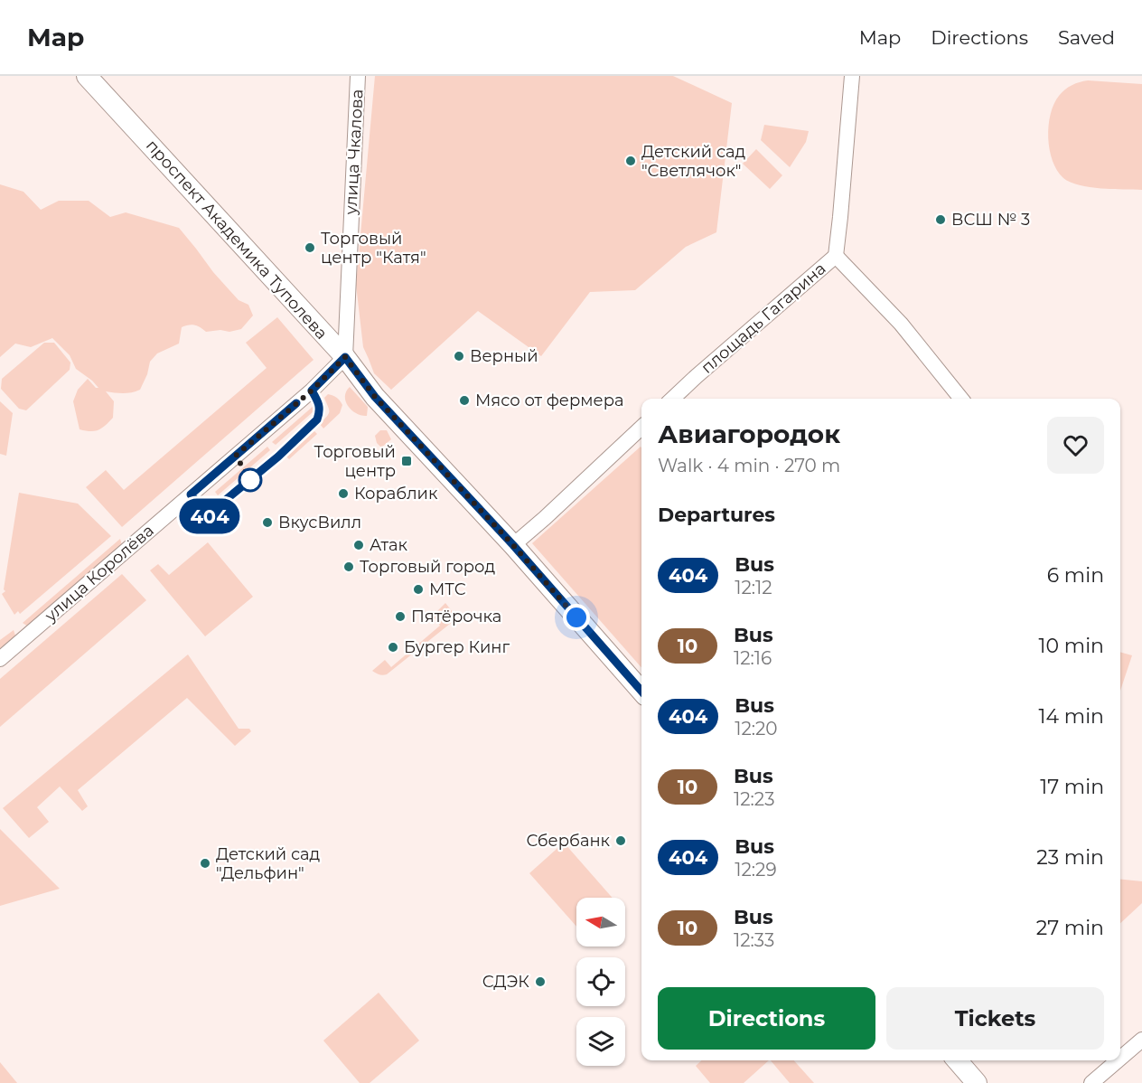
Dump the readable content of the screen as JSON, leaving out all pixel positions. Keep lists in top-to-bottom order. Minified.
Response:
{"streets":{"main road":["проспект Академика Туполева"],"street":["улица Чкалова","площадь Гагарина","улица Королёва"]},"crossings":[["улица Чкалова","проспект Академика Туполева"],["улица Чкалова","улица Королёва"],["проспект Академика Туполева","улица Королёва"]],"places":{"other":["Детский сад \"Светлячок\"","ВСШ № 3","Торговый центр \"Катя\"","Верный","Мясо от фермера","Кораблик","ВкусВилл","Атак","Торговый город","МТС","Пятёрочка","Бургер Кинг","Сбербанк","Детский сад \"Дельфин\"","СДЭК"],"transit":["Торговый центр"]},"lines":["bus line 404"],"north":"left","page":{"header":"Map","nav":["Map","Directions","Saved"],"on_map":"404","heading":[["Авиагородок","Walk · 4 min · 270 m"],"Departures"],"list":[{"mark":"404","name":"Bus","note":"12:12","value":"6 min"},{"mark":"10","name":"Bus","note":"12:16","value":"10 min"},{"mark":"404","name":"Bus","note":"12:20","value":"14 min"},{"mark":"10","name":"Bus","note":"12:23","value":"17 min"},{"mark":"404","name":"Bus","note":"12:29","value":"23 min"},{"mark":"10","name":"Bus","note":"12:33","value":"27 min"}],"buttons":["Directions","Tickets"]}}
